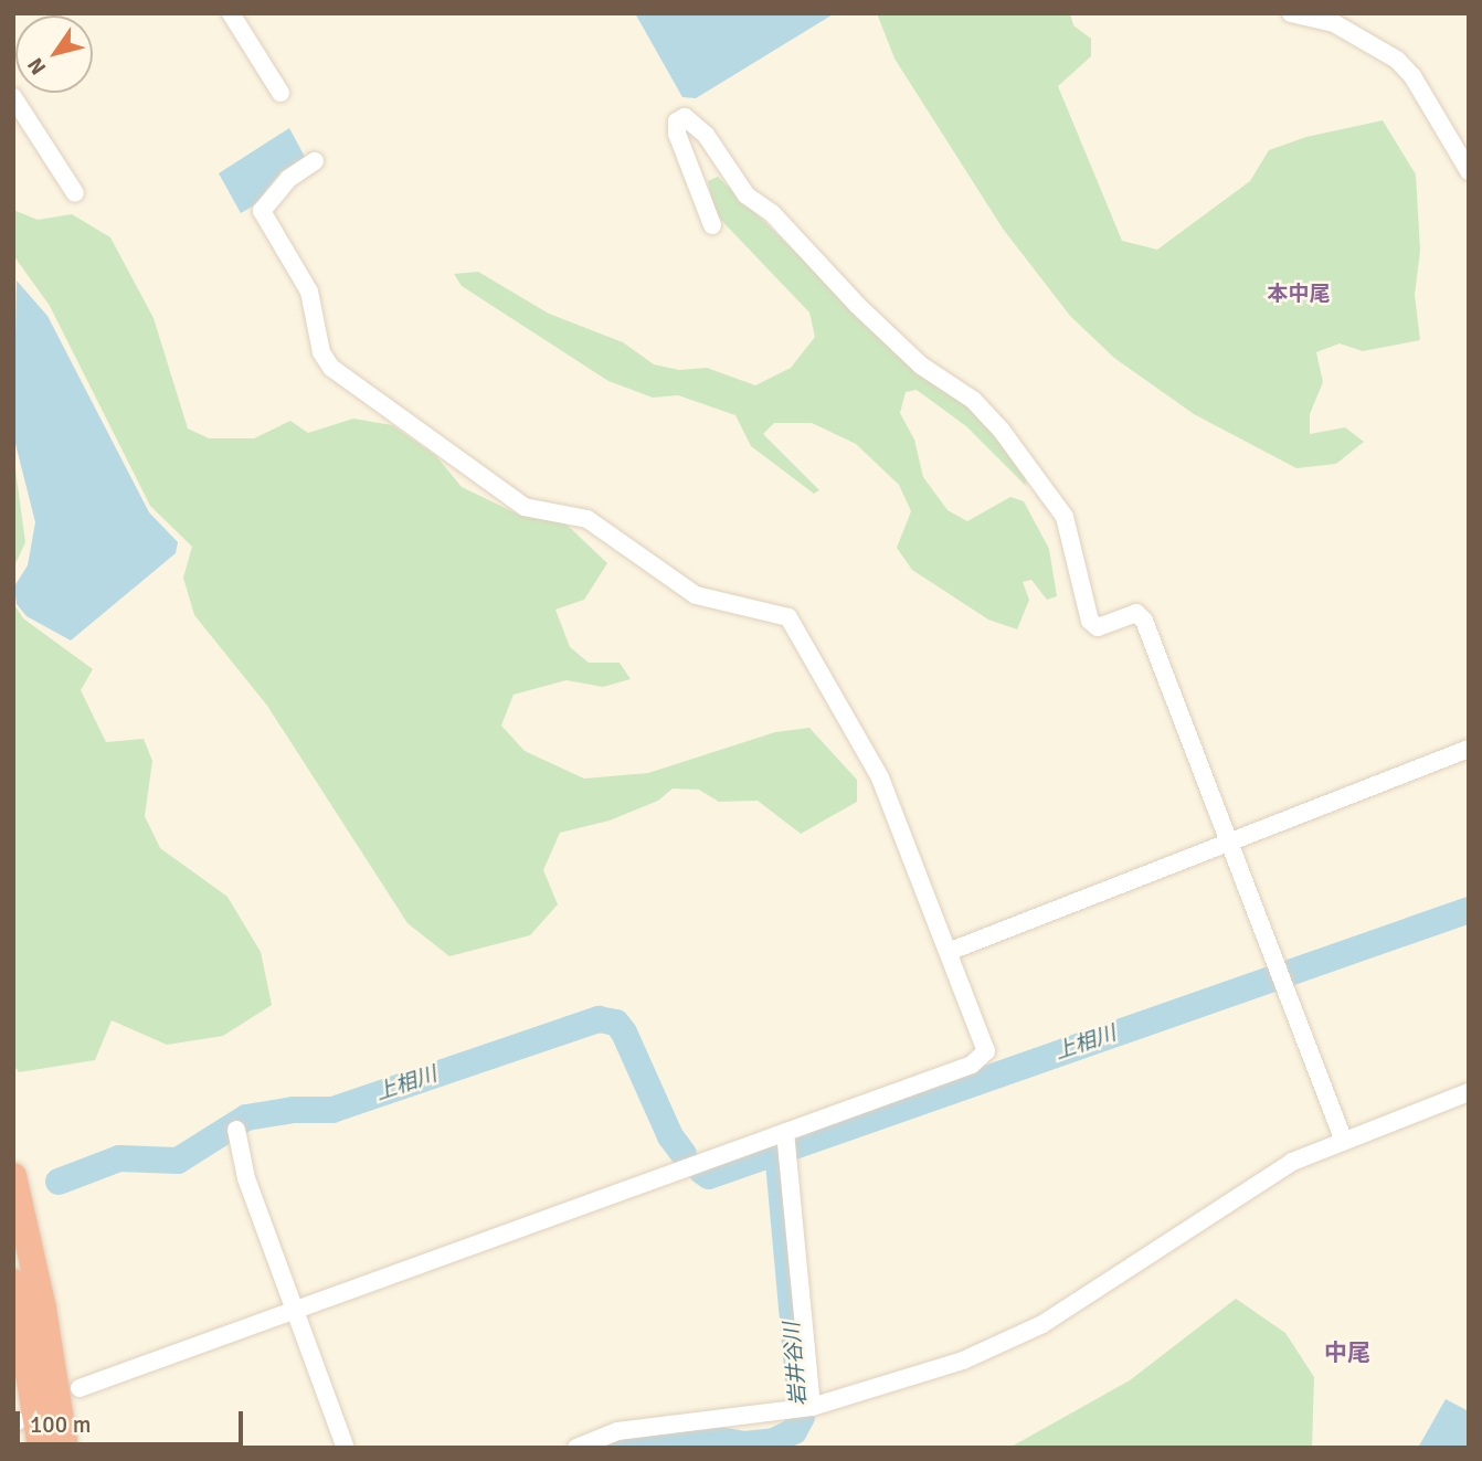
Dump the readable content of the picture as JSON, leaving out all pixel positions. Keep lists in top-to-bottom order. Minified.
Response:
{"districts":["本中尾","中尾"],"water":["上相川","岩井谷川"],"scale_bar":"100 m","north":"bottom left"}
